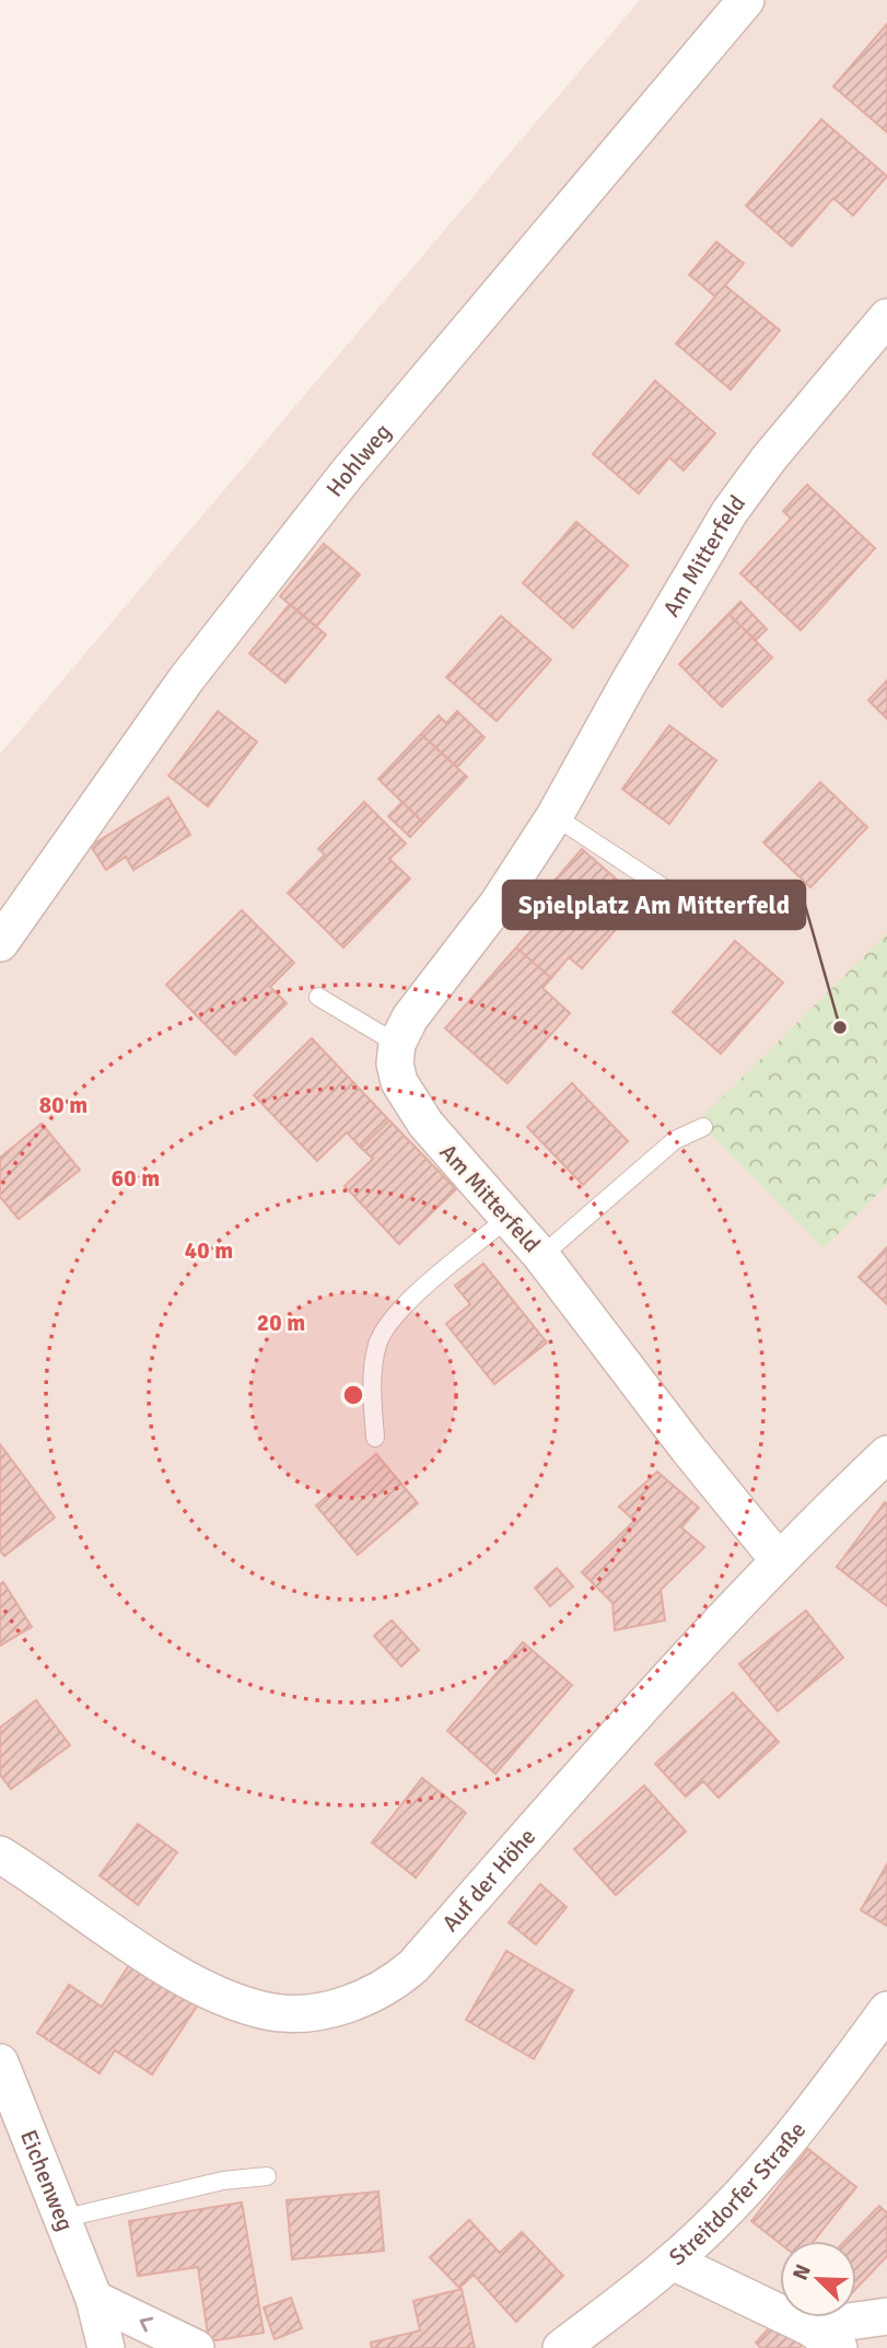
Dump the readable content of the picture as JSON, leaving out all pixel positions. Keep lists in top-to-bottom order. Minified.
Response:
{"streets":{"street":["Hohlweg","Am Mitterfeld","Auf der Höhe","Eichenweg","Streitdorfer Straße"]},"crossings":[["Am Mitterfeld","Auf der Höhe"]],"places":["Spielplatz Am Mitterfeld"],"north":"top left","rings":["80 m","60 m","40 m","20 m"]}
